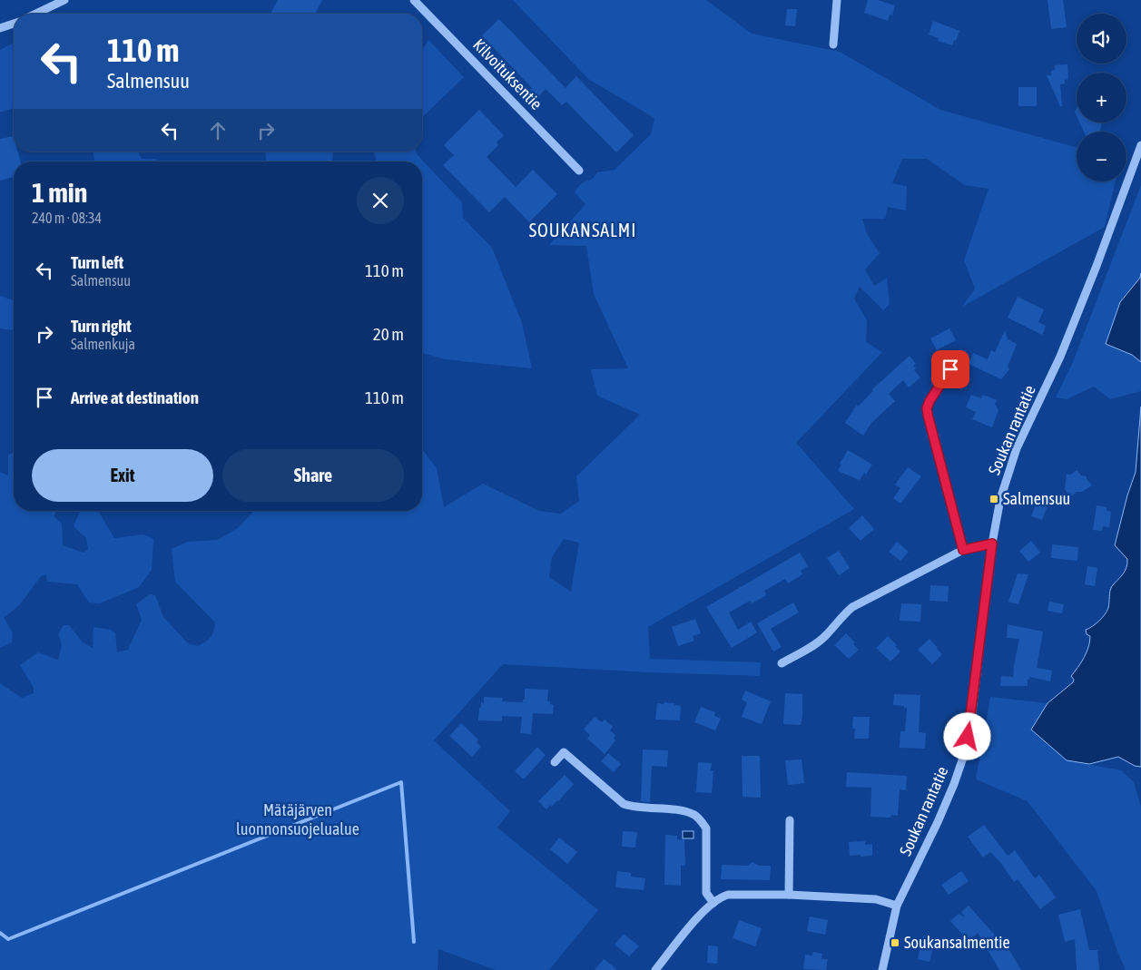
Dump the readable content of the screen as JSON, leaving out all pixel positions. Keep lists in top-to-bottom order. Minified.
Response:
{"streets":{"street":["Kilvoituksentie","Soukan rantatie"]},"districts":["SOUKANSALMI"],"parks":["Mätäjärven luonnonsuojelualue"],"places":{"transit":["Salmensuu","Soukansalmentie"]},"page":{"map_buttons":["+","−"],"turn":["110 m","Salmensuu"],"heading":["1 min","240 m · 08:34"],"list":[{"name":"Turn left","note":"Salmensuu","value":"110 m"},{"name":"Turn right","note":"Salmenkuja","value":"20 m"},{"name":"Arrive at destination","value":"110 m"}],"buttons":["Exit","Share"]}}
